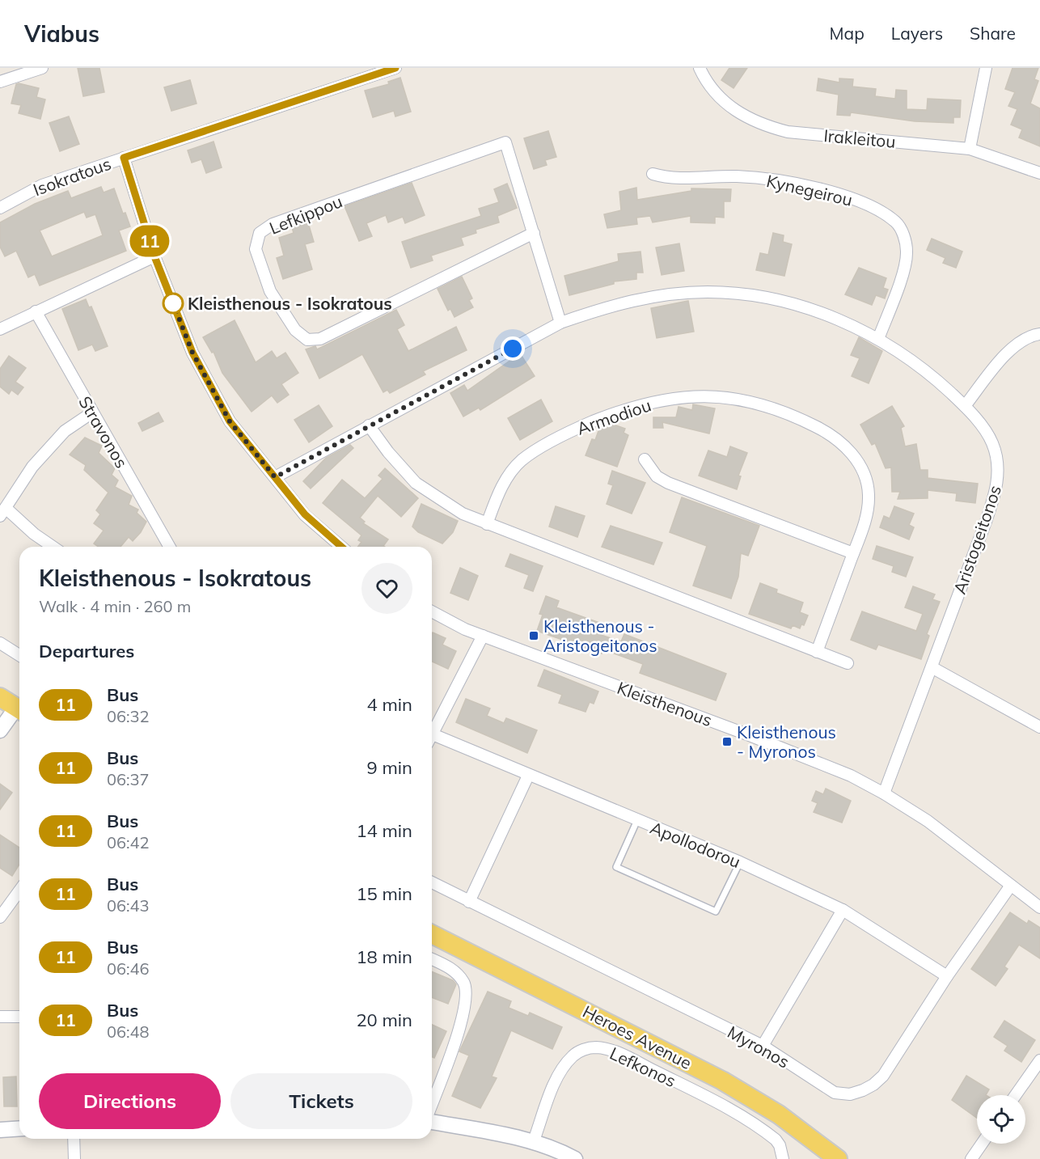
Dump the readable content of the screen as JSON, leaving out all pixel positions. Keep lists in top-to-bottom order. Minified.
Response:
{"streets":{"main road":["Heroes Avenue"],"street":["Irakleitou","Isokratous","Kynegeirou","Lefkippou","Armodiou","Stravonos","Aristogeitonos","Kleisthenous","Apollodorou","Myronos","Lefkonos"]},"crossings":[["Kynegeirou","Aristogeitonos"],["Lefkippou","Aristogeitonos"],["Aristogeitonos","Kleisthenous"],["Kleisthenous","Myronos"],["Apollodorou","Myronos"]],"places":{"other":["Kleisthenous - Isokratous"],"transit":["Kleisthenous - Aristogeitonos","Kleisthenous - Myronos"]},"lines":["bus line 11"],"page":{"header":"Viabus","nav":["Map","Layers","Share"],"on_map":"11","heading":[["Kleisthenous - Isokratous","Walk · 4 min · 260 m"],"Departures"],"list":[{"mark":"11","name":"Bus","note":"06:32","value":"4 min"},{"mark":"11","name":"Bus","note":"06:37","value":"9 min"},{"mark":"11","name":"Bus","note":"06:42","value":"14 min"},{"mark":"11","name":"Bus","note":"06:43","value":"15 min"},{"mark":"11","name":"Bus","note":"06:46","value":"18 min"},{"mark":"11","name":"Bus","note":"06:48","value":"20 min"}],"buttons":["Directions","Tickets"]}}
